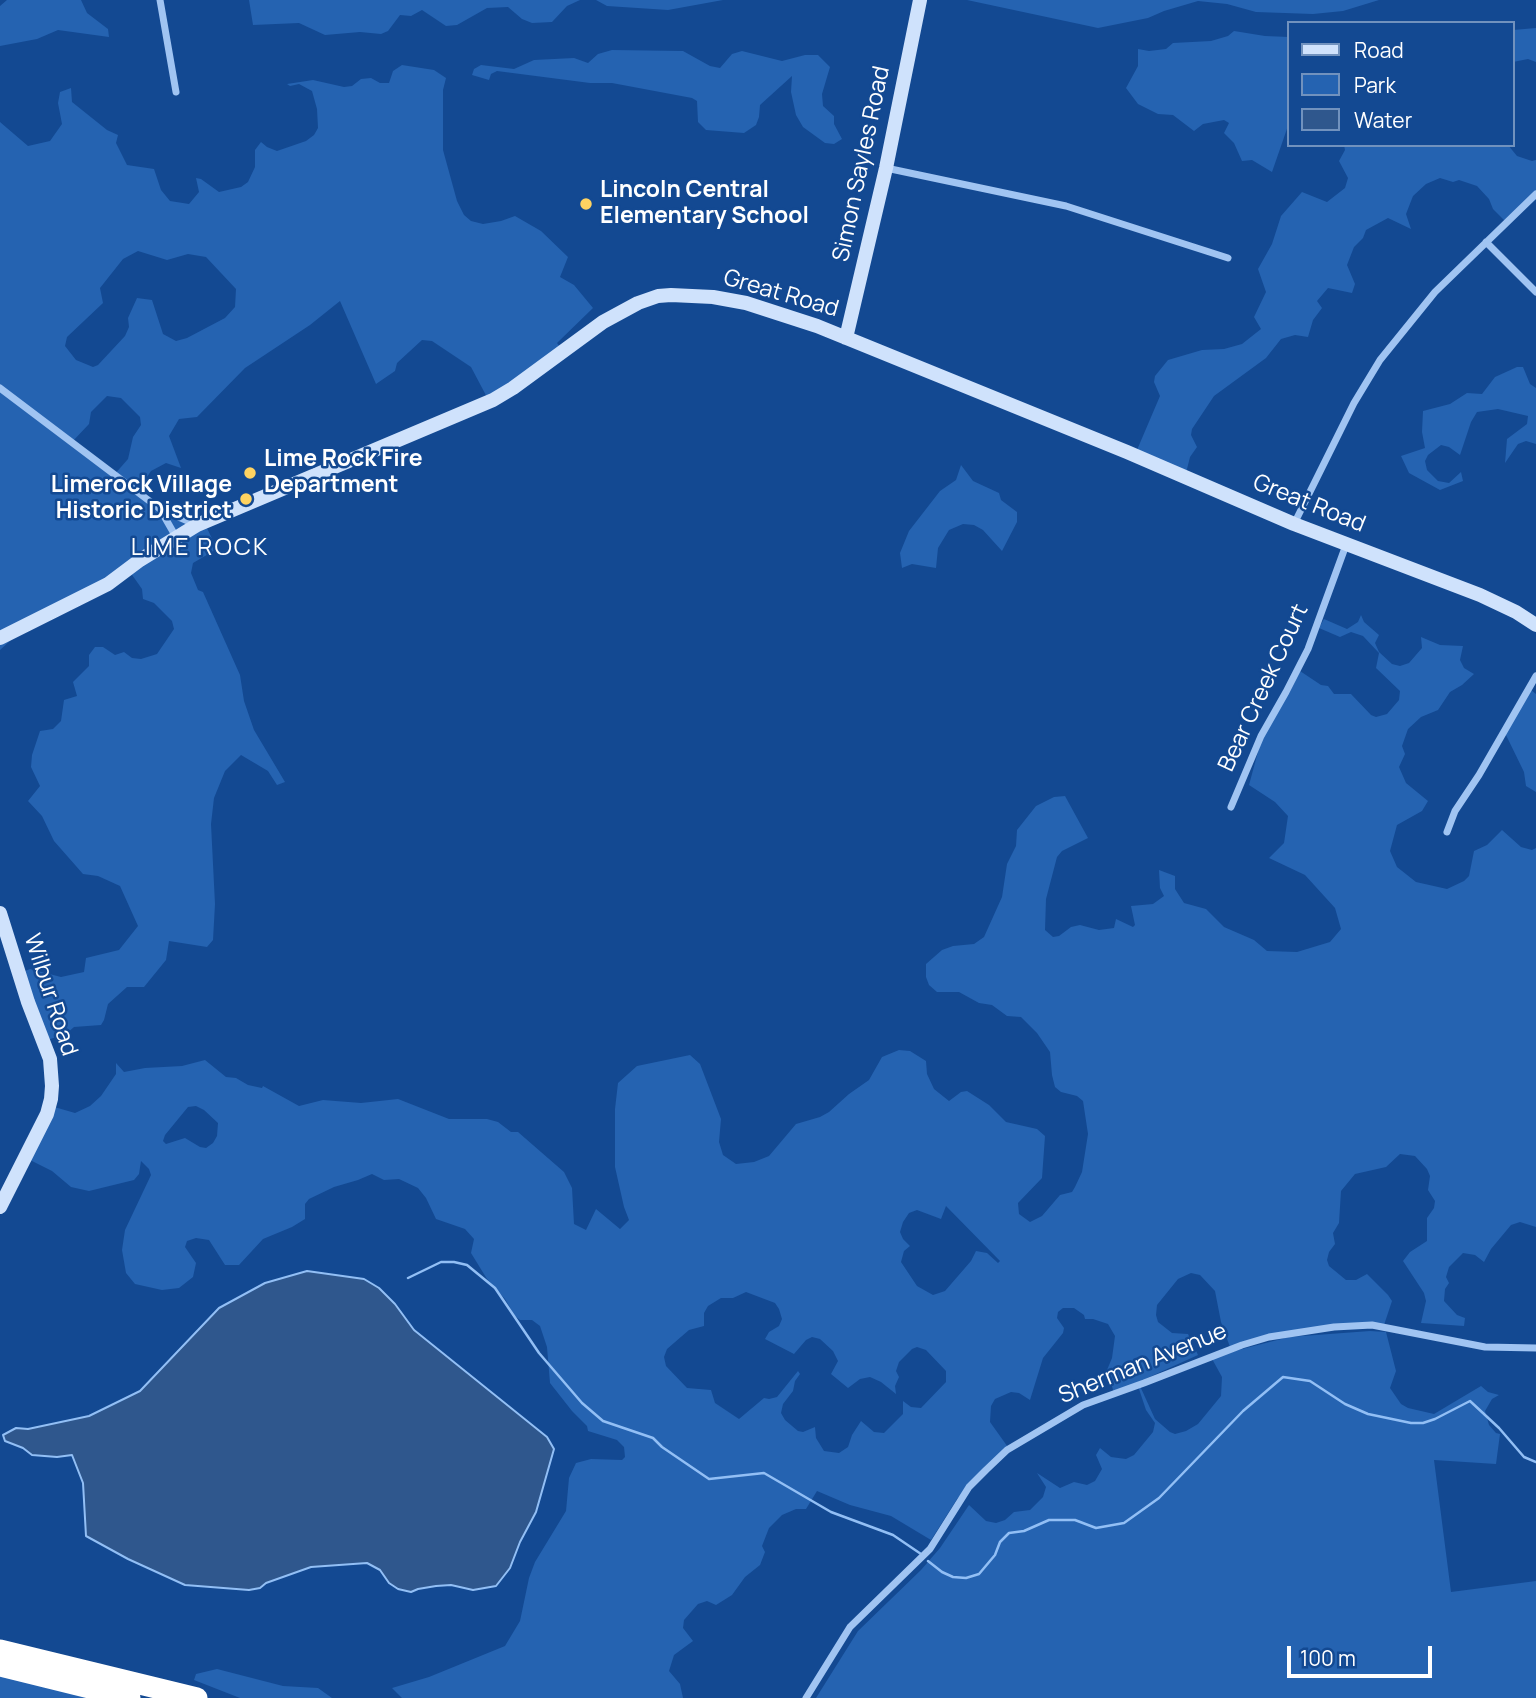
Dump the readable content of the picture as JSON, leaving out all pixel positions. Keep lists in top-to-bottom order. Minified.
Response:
{"streets":{"street":["Simon Sayles Road","Great Road","Bear Creek Court","Wilbur Road","Sherman Avenue"]},"crossings":[["Simon Sayles Road","Great Road"],["Great Road","Bear Creek Court"]],"districts":["LIME ROCK"],"places":["Lincoln Central Elementary School","Lime Rock Fire Department","Limerock Village Historic District"],"legend":["Road","Park","Water"],"scale_bar":"100 m"}
